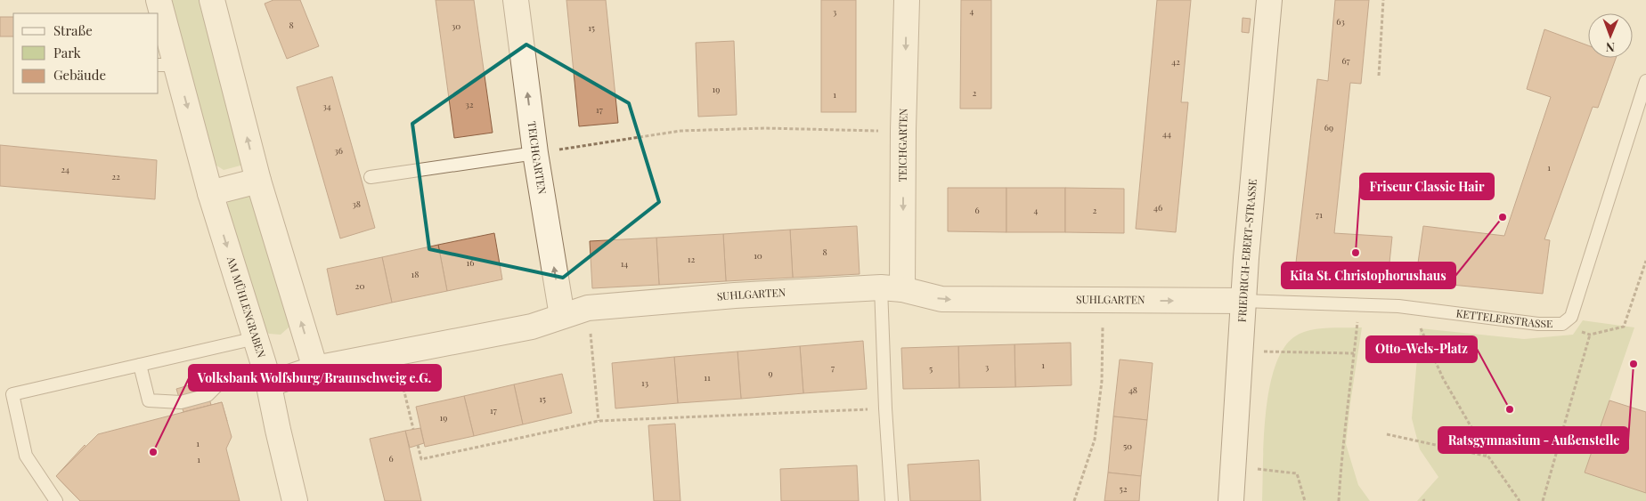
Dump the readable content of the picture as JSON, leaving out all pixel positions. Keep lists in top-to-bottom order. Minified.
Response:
{"streets":{"street":["TEICHGARTEN","FRIEDRICH-EBERT-STRASSE","SUHLGARTEN","AM MÜHLENGRABEN"],"lane":["KETTELERSTRASSE"]},"crossings":[["TEICHGARTEN","SUHLGARTEN"],["FRIEDRICH-EBERT-STRASSE","SUHLGARTEN"],["FRIEDRICH-EBERT-STRASSE","KETTELERSTRASSE"],["SUHLGARTEN","AM MÜHLENGRABEN"],["SUHLGARTEN","KETTELERSTRASSE"]],"one_way":["SUHLGARTEN"],"places":["Kita St. Christophorushaus","Friseur Classic Hair","Ratsgymnasium - Außenstelle","Otto-Wels-Platz","Volksbank Wolfsburg/Braunschweig e.G."],"house_numbers":["4","3","63","8","30","15","67","42","19","2","1","32","34","17","69","44","36","1","24","22","38","46","6","4","2","71","8","10","12","16","14","18","20","1","3","7","5","9","11","13","48","15","17","19","1","50","6","1","52"],"legend":["Straße","Park","Gebäude"],"north":"bottom"}
